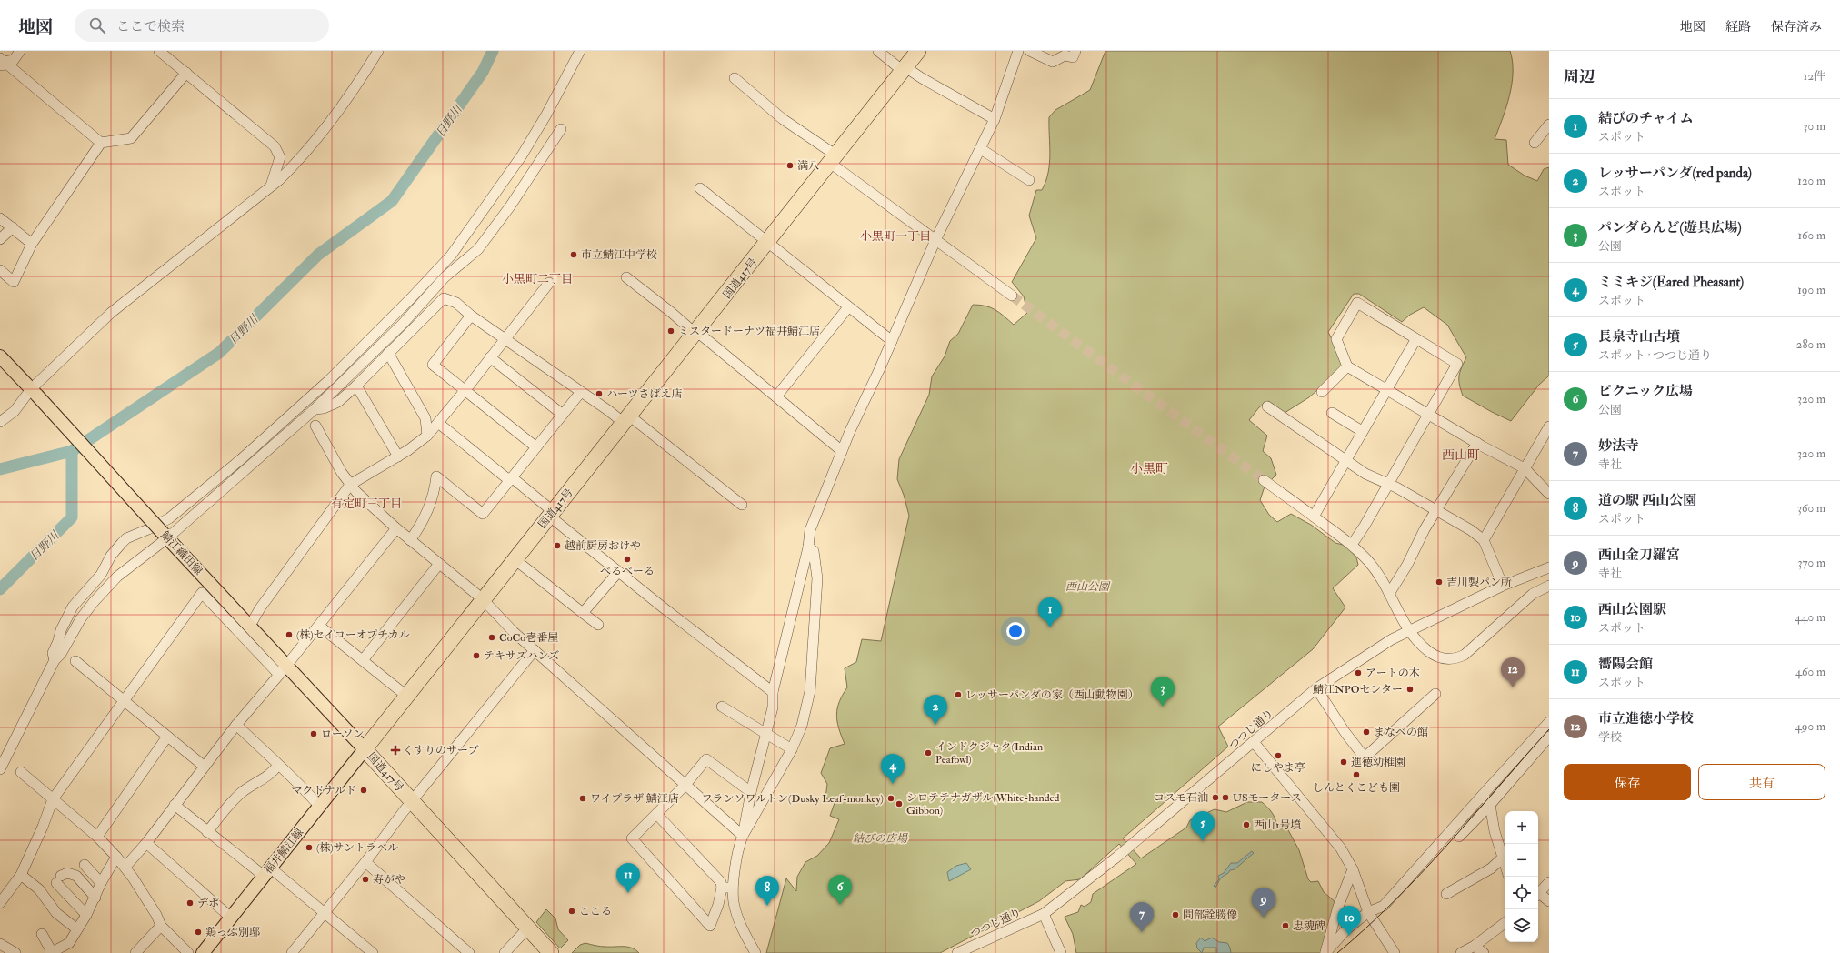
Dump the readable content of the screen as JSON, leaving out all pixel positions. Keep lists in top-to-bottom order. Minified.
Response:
{"streets":{"highway":["国道417号"],"main road":["鯖江織田線","福井鯖江線"],"street":["つつじ通り"]},"crossings":[["国道417号","鯖江織田線"],["国道417号","福井鯖江線"],["鯖江織田線","福井鯖江線"]],"districts":["小黒町一丁目","小黒町二丁目","西山町","小黒町","有定町三丁目"],"water":["日野川"],"parks":["西山公園","結びの広場"],"places":{"other":["満八","市立鯖江中学校","ミスタードーナツ福井鯖江店","ハーツさばえ店","越前厨房おけや","べるべーる","吉川製パン所","(株)セイコーオプチカル","CoCo壱番屋","テキサスハンズ","アートの木","鯖江NPOセンター","レッサーパンダの家（西山動物園）","まなべの館","ローソン","インドクジャク(Indian Peafowl)","にしやま亭","進徳幼稚園","しんとくこども園","マクドナルド","コスモ石油","USモータース","ワイプラザ 鯖江店","フランソワルトン(Dusky Leaf-monkey)","シロテテナガザル(White-handed Gibbon)","西山1号墳","(株)サントラベル","寿がや","デポ","ここる","間部詮勝像","忠魂碑","鶏っぷ別邸"],"health":["くすりのサーブ"]},"page":{"header":"地図","search":"ここで検索","nav":["地図","経路","保存済み"],"heading":["周辺","12件"],"list":[{"mark":"1","name":"結びのチャイム","note":"スポット","value":"30 m"},{"mark":"2","name":"レッサーパンダ(red panda)","note":"スポット","value":"120 m"},{"mark":"3","name":"パンダらんど(遊具広場)","note":"公園","value":"160 m"},{"mark":"4","name":"ミミキジ(Eared Pheasant)","note":"スポット","value":"190 m"},{"mark":"5","name":"長泉寺山古墳","note":"スポット · つつじ通り","value":"280 m"},{"mark":"6","name":"ピクニック広場","note":"公園","value":"320 m"},{"mark":"7","name":"妙法寺","note":"寺社","value":"320 m"},{"mark":"8","name":"道の駅 西山公園","note":"スポット","value":"360 m"},{"mark":"9","name":"西山金刀羅宮","note":"寺社","value":"370 m"},{"mark":"10","name":"西山公園駅","note":"スポット","value":"440 m"},{"mark":"11","name":"嚮陽会館","note":"スポット","value":"460 m"},{"mark":"12","name":"市立進徳小学校","note":"学校","value":"490 m"}],"pins":["1","12","3","2","4","5","11","6","8","9","7","10"],"buttons":["保存","共有"],"map_buttons":["+","−"]}}
